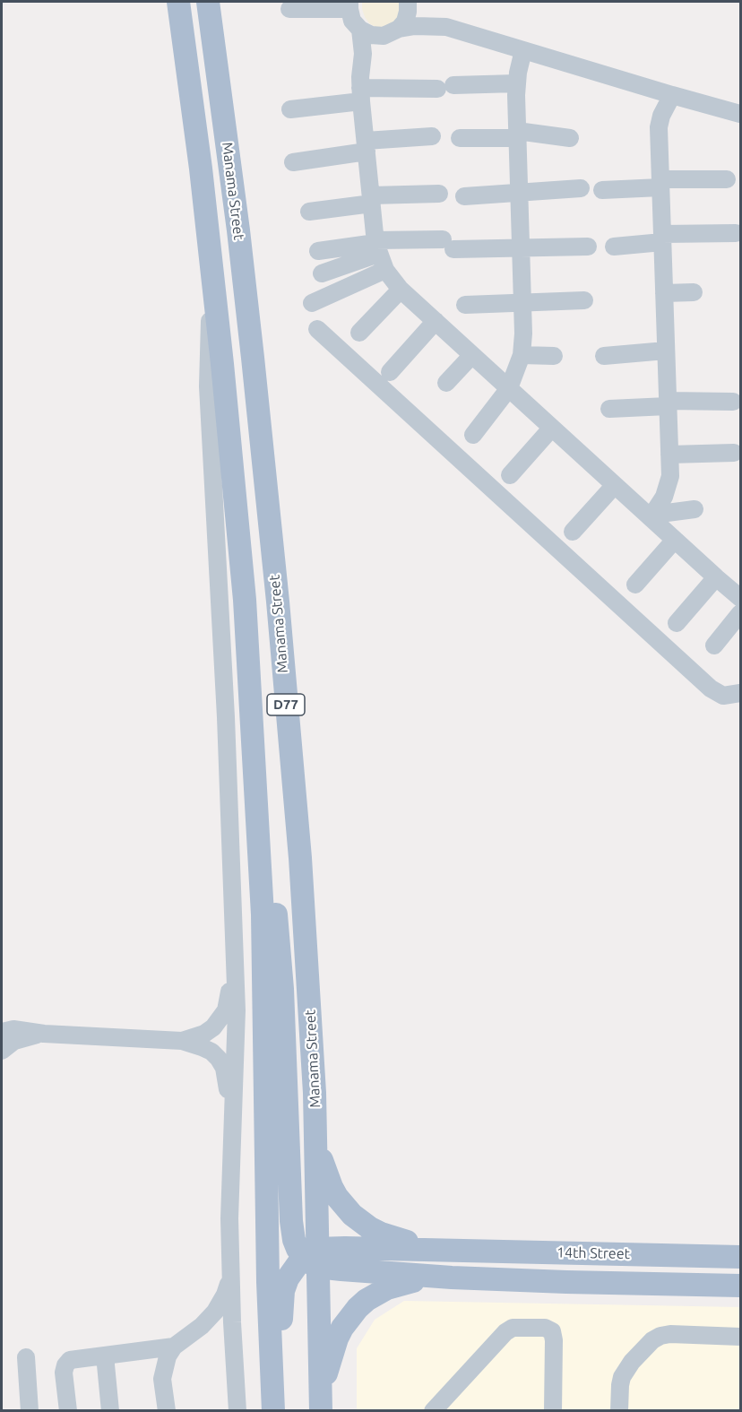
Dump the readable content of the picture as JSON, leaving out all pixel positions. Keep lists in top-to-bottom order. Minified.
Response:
{"streets":{"main road":["Manama Street","D77","14th Street"]}}
